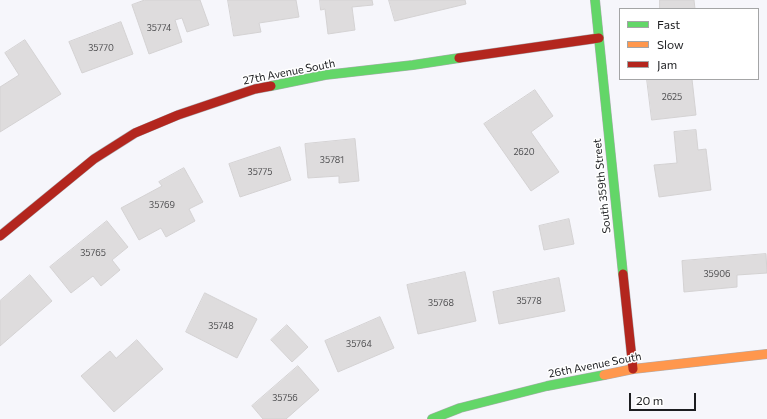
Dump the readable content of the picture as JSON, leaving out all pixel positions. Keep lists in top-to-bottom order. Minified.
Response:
{"streets":{"street":["27th Avenue South","South 359th Street","26th Avenue South"]},"crossings":[["27th Avenue South","South 359th Street"],["South 359th Street","26th Avenue South"]],"house_numbers":["35774","35770","2625","2620","35781","35775","35769","35765","35906","35778","35768","35748","35764","35756"],"legend":["Fast","Slow","Jam"],"scale_bar":"20 m"}
